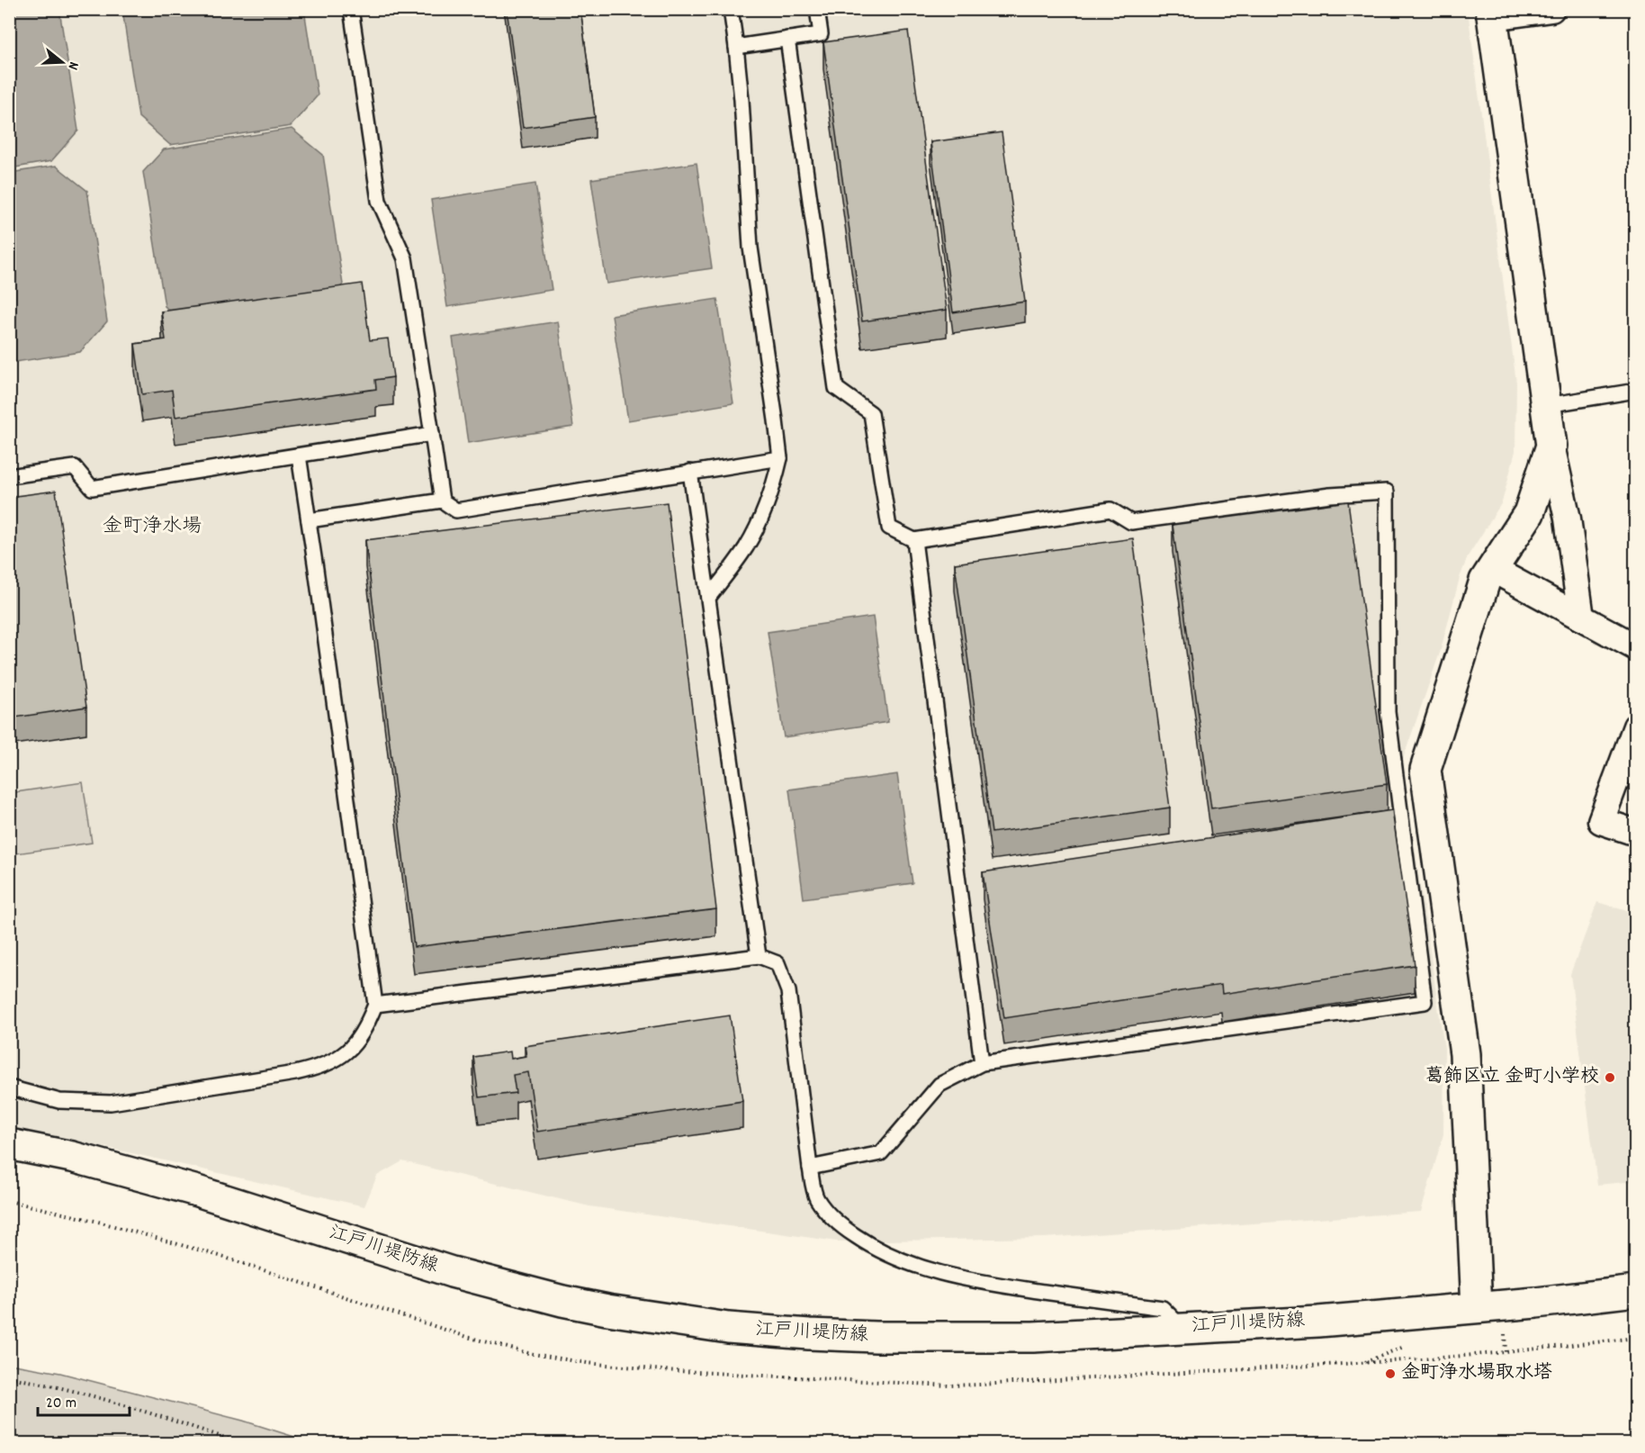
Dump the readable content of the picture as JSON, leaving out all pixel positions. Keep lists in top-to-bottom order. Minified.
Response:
{"streets":{"main road":["江戸川堤防線"]},"districts":["金町浄水場"],"places":["葛飾区立 金町小学校","金町浄水場取水塔"],"scale_bar":"20 m","north":"right"}
